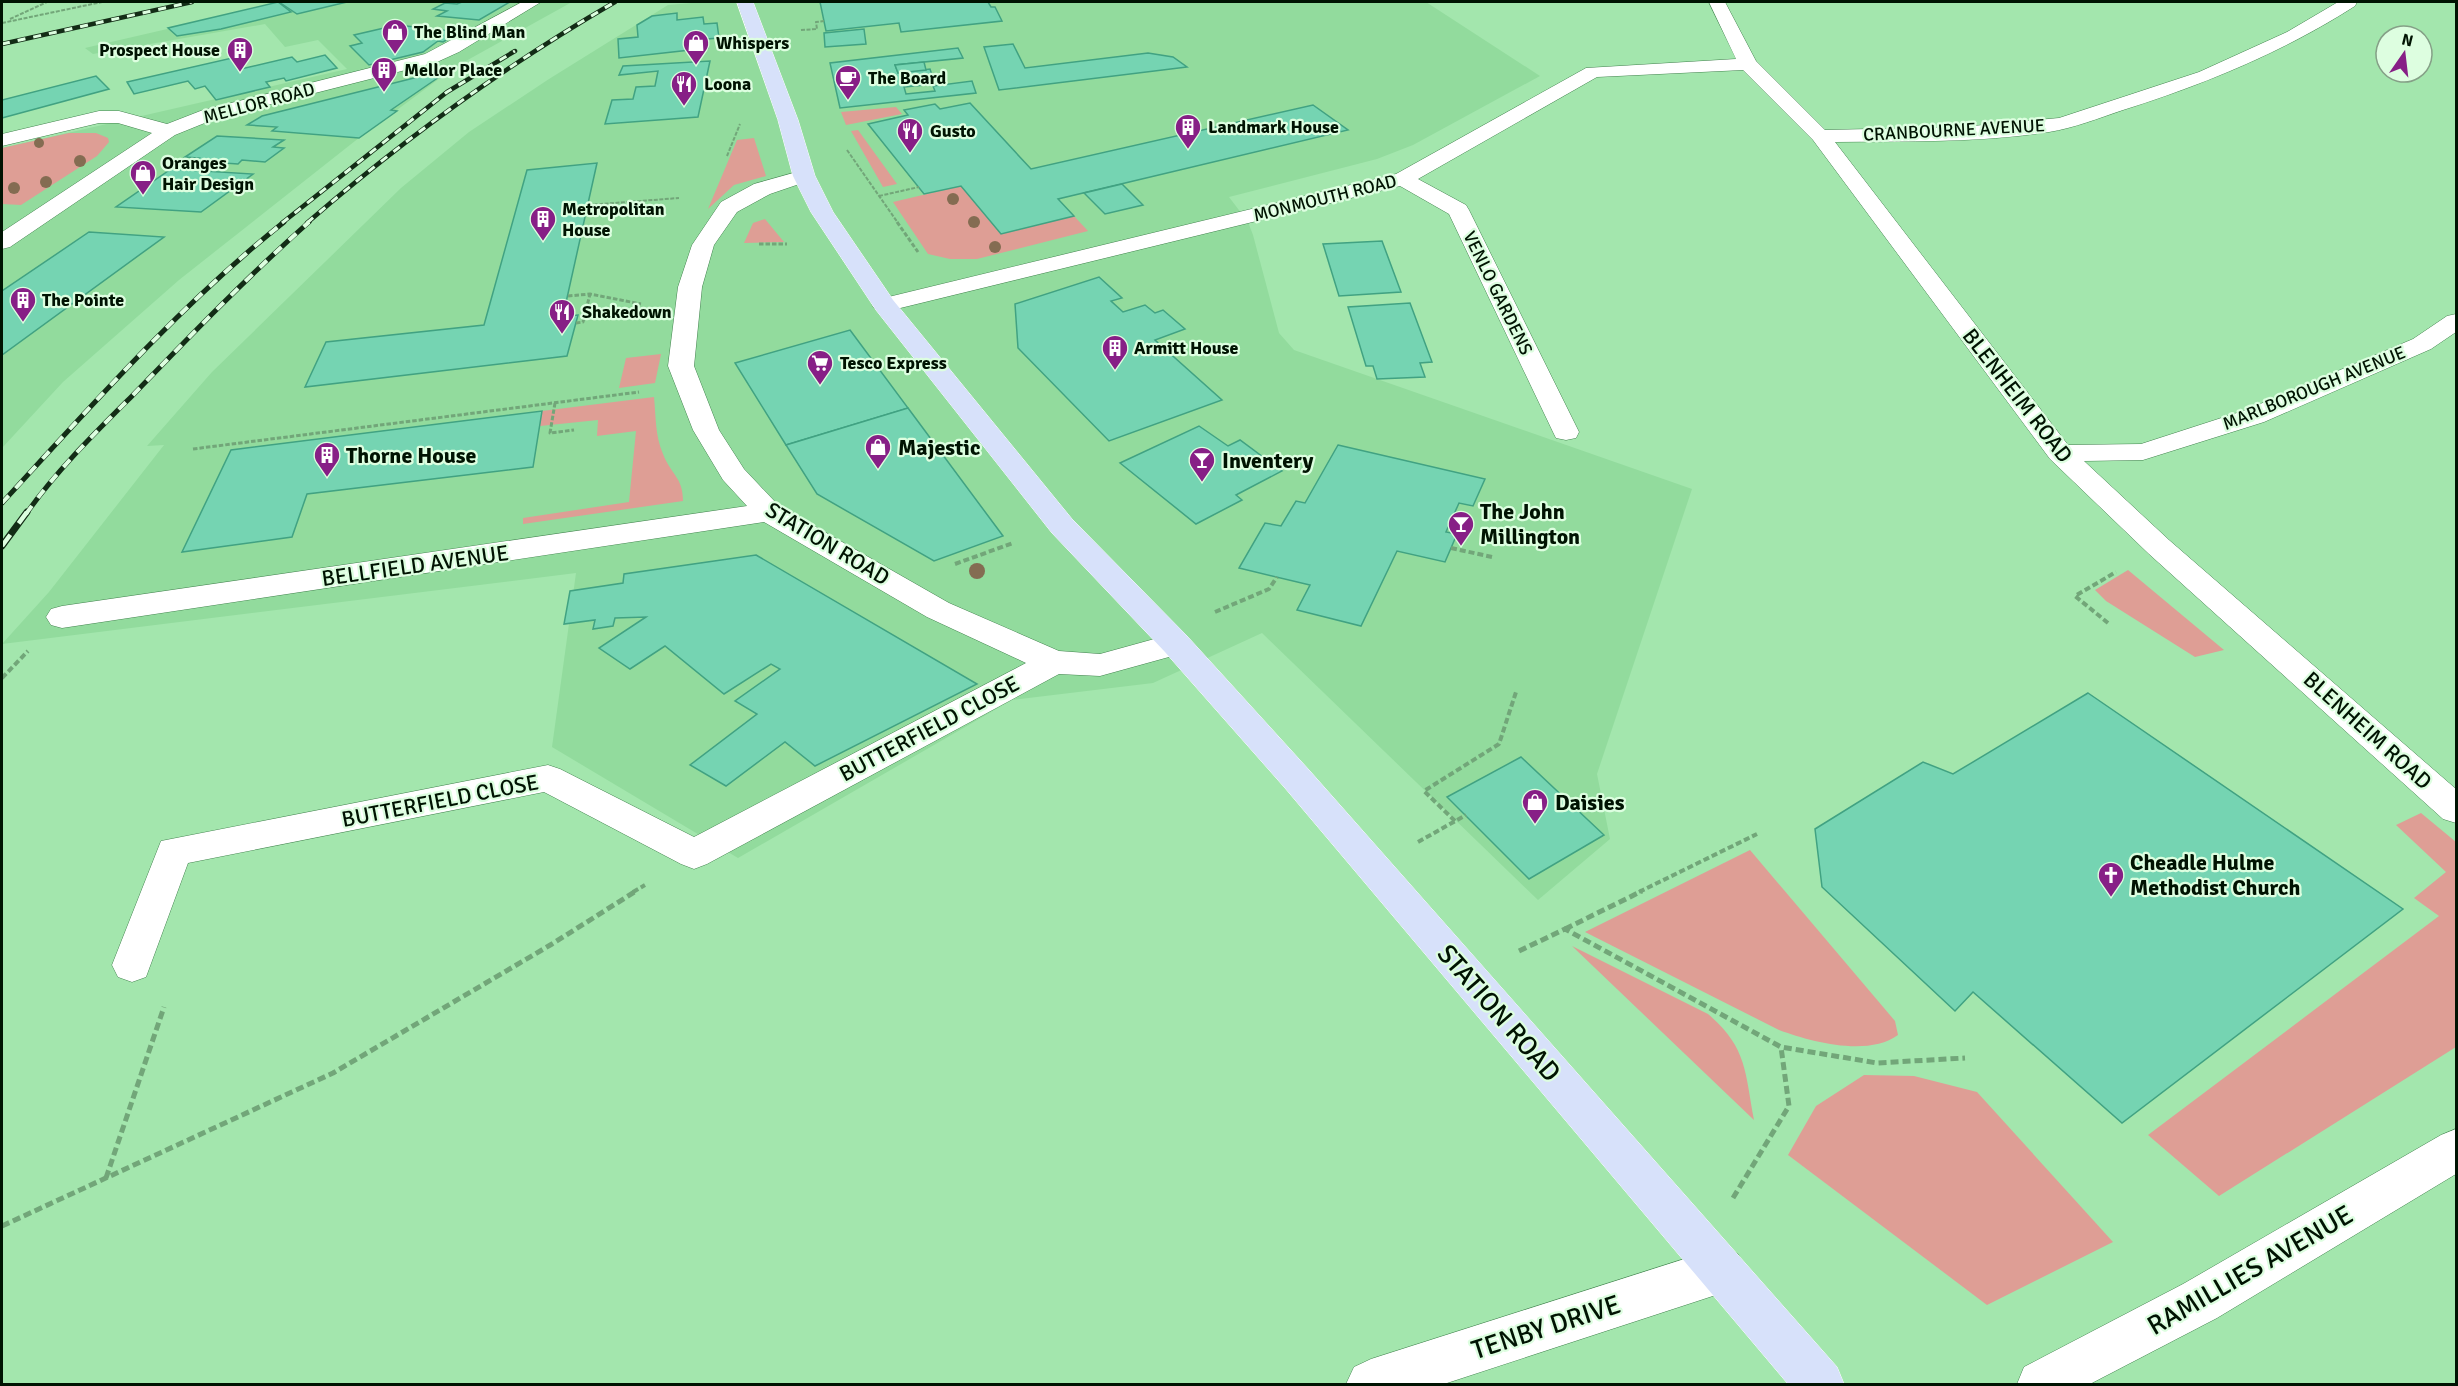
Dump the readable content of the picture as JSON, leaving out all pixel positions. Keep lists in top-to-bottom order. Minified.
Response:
{"streets":{"main road":["STATION ROAD"],"street":["MELLOR ROAD","CRANBOURNE AVENUE","MONMOUTH ROAD","VENLO GARDENS","MARLBOROUGH AVENUE","BLENHEIM ROAD","BELLFIELD AVENUE","BUTTERFIELD CLOSE","RAMILLIES AVENUE","TENBY DRIVE"]},"crossings":[["CRANBOURNE AVENUE","BLENHEIM ROAD"],["MONMOUTH ROAD","VENLO GARDENS"],["MONMOUTH ROAD","BLENHEIM ROAD"],["MONMOUTH ROAD","STATION ROAD"],["MARLBOROUGH AVENUE","BLENHEIM ROAD"],["STATION ROAD","BELLFIELD AVENUE"],["STATION ROAD","BUTTERFIELD CLOSE"],["STATION ROAD","TENBY DRIVE"]],"places":{"shop":["The Blind Man","Whispers","Oranges Hair Design","Majestic","Daisies"],"building":["Prospect House","Mellor Place","Landmark House","Metropolitan House","The Pointe","Armitt House","Thorne House"],"cafe":["The Board"],"restaurant":["Loona","Gusto","Shakedown"],"supermarket":["Tesco Express"],"bar":["Inventery","The John Millington"],"church":["Cheadle Hulme Methodist Church"]},"north":"top"}
